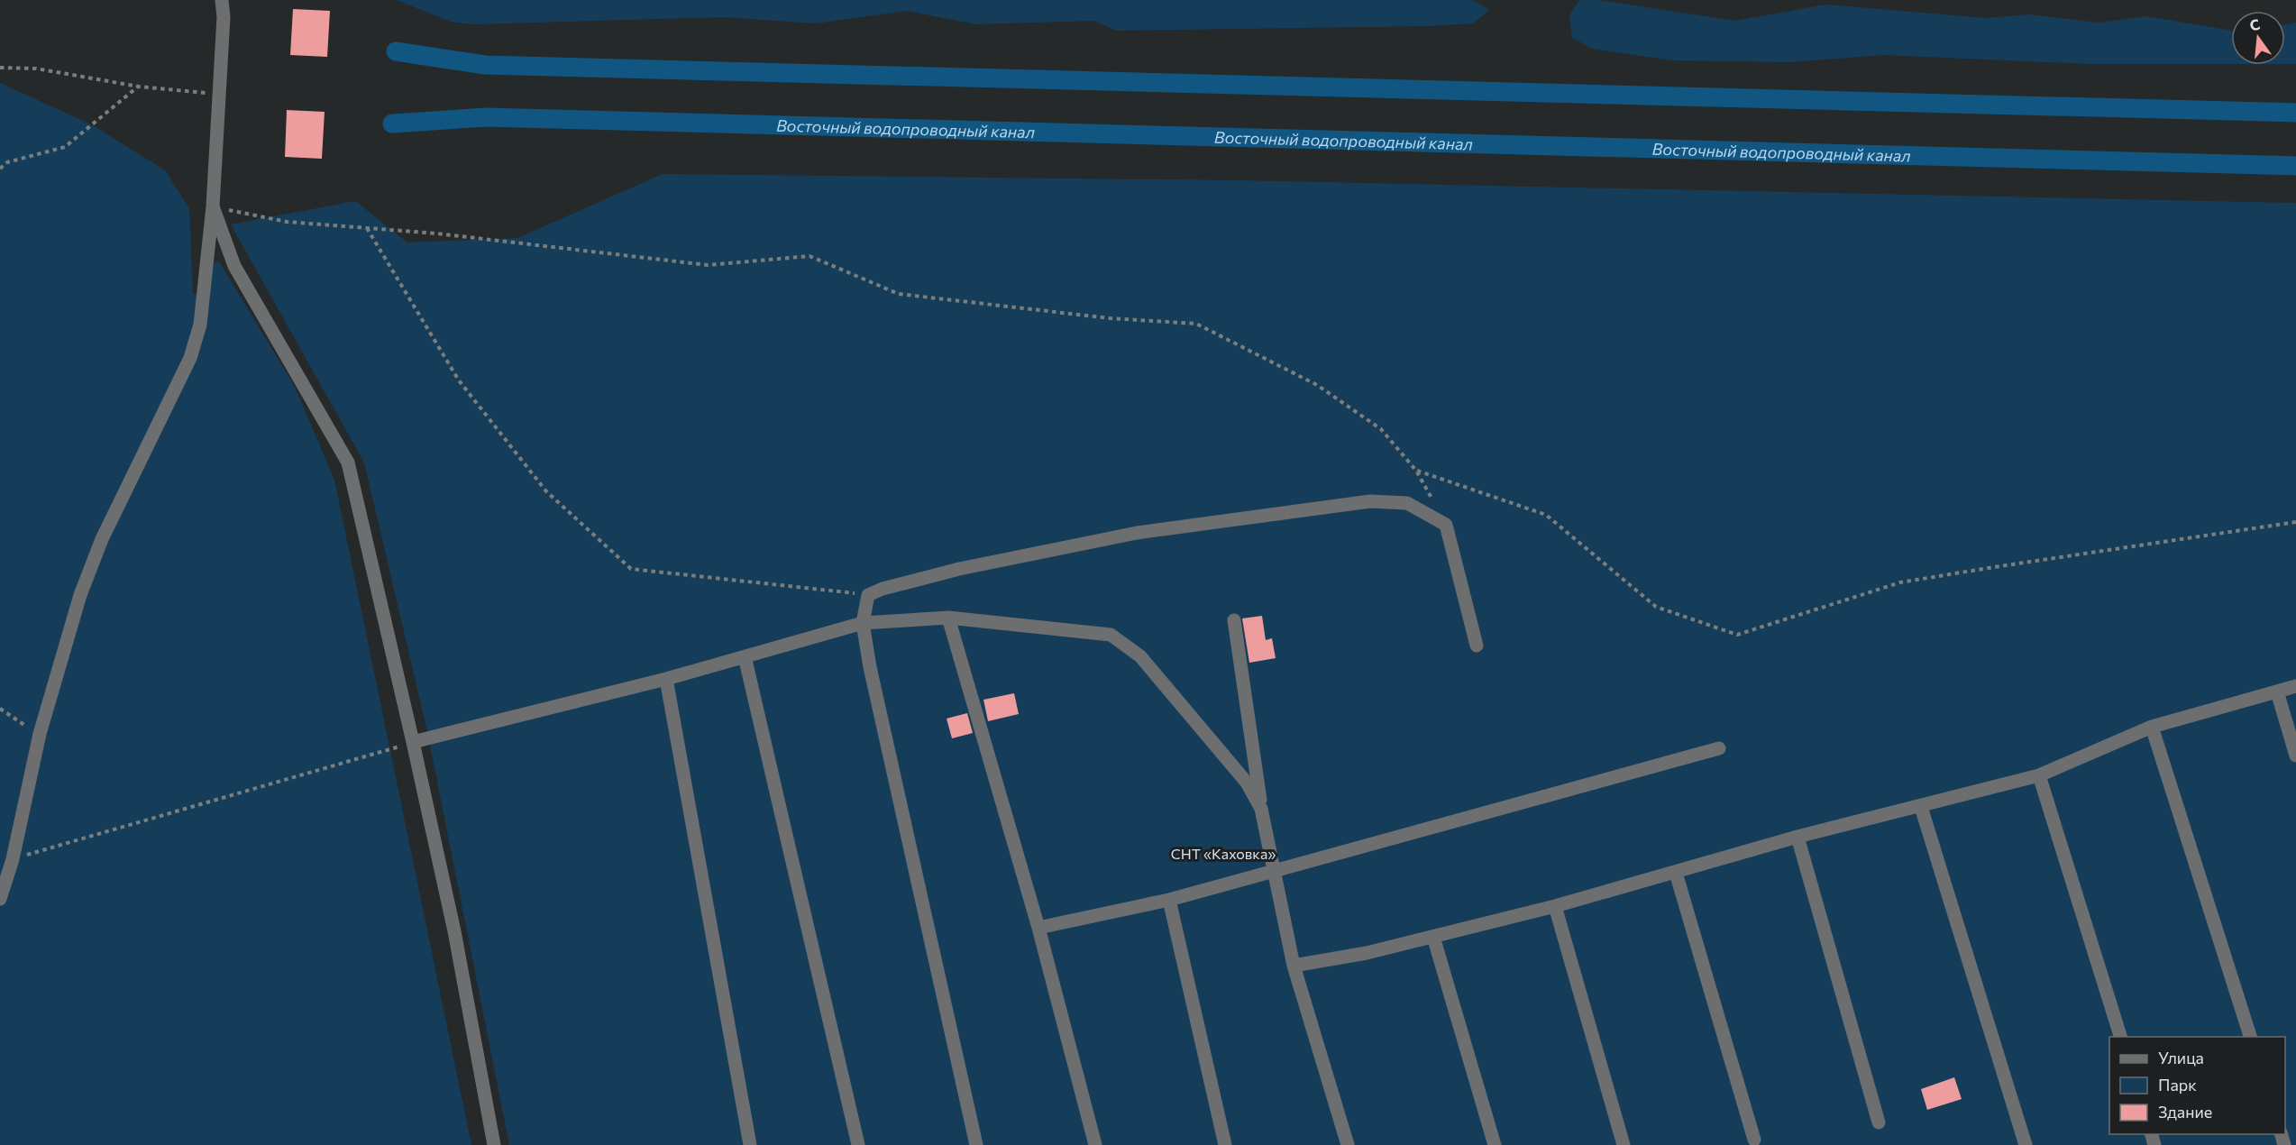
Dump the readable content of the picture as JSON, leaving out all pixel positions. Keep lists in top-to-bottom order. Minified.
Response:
{"water":["Восточный водопроводный канал"],"parks":["СНТ «Каховка»"],"legend":["Улица","Парк","Здание"],"north":"top"}
